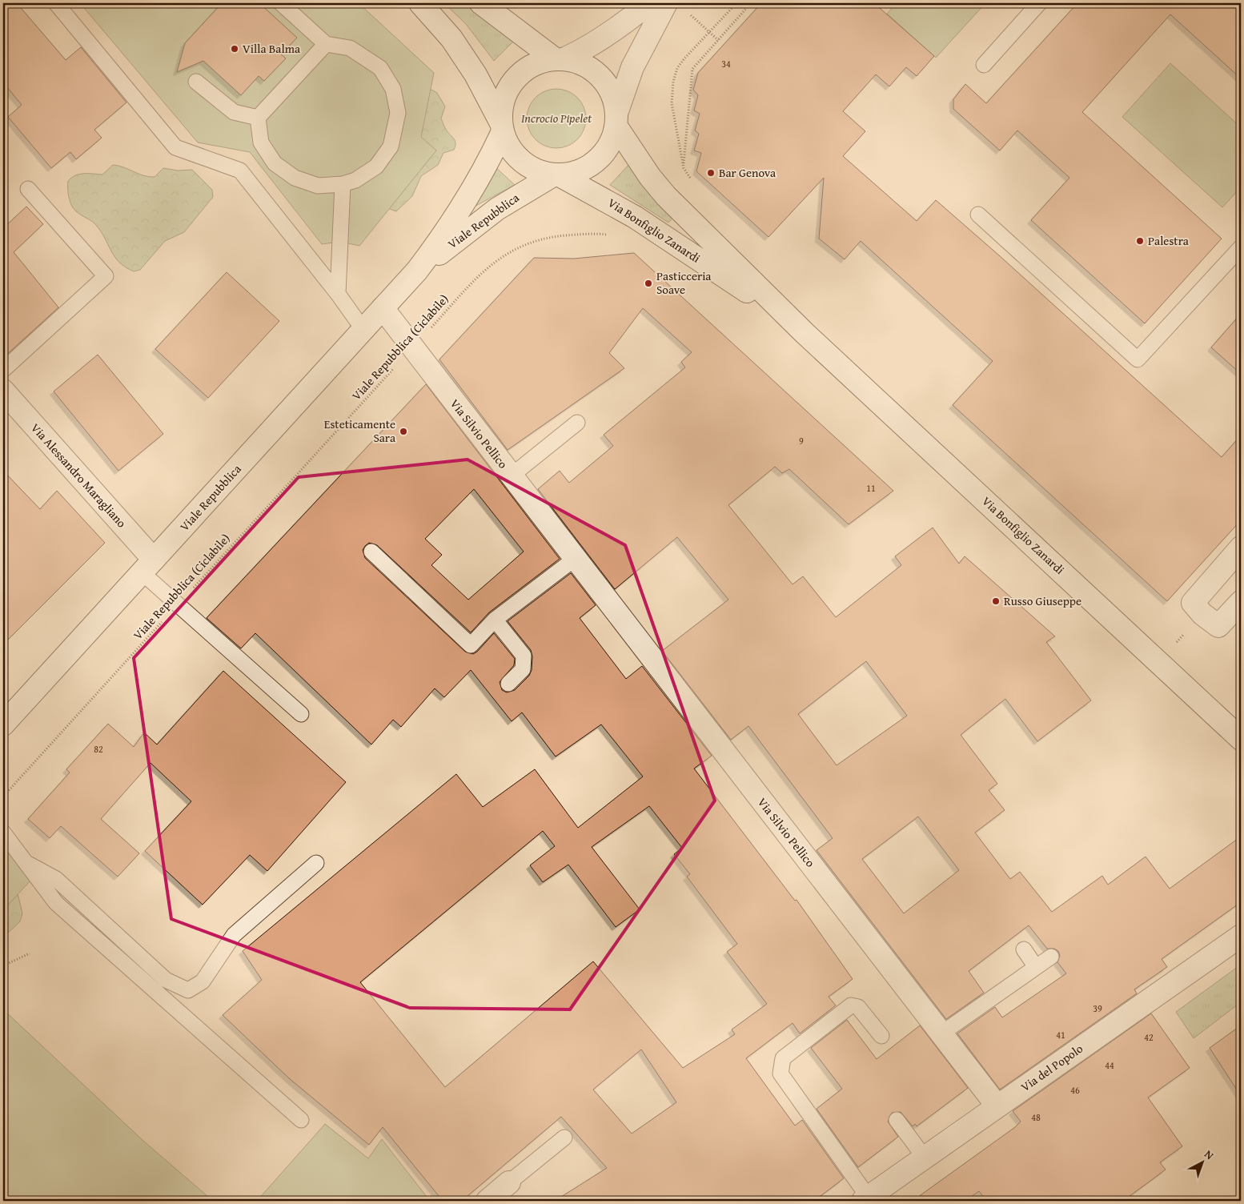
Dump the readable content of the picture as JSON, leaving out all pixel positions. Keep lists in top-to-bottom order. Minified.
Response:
{"streets":{"main road":["Viale Repubblica","Via Bonfiglio Zanardi","Via Silvio Pellico","Via Alessandro Maragliano","Via del Popolo"],"path":["Viale Repubblica (Ciclabile)"]},"crossings":[["Viale Repubblica","Via Bonfiglio Zanardi"],["Viale Repubblica","Via Silvio Pellico"],["Viale Repubblica","Via Alessandro Maragliano"],["Viale Repubblica (Ciclabile)","Via Silvio Pellico"],["Via Silvio Pellico","Via del Popolo"]],"parks":["Incrocio Pipelet"],"places":["Villa Balma","Bar Genova","Palestra","Pasticceria Soave","Esteticamente Sara","Russo Giuseppe"],"house_numbers":["34","9","11","82","39","41","42","44","46","48"],"north":"top right"}
